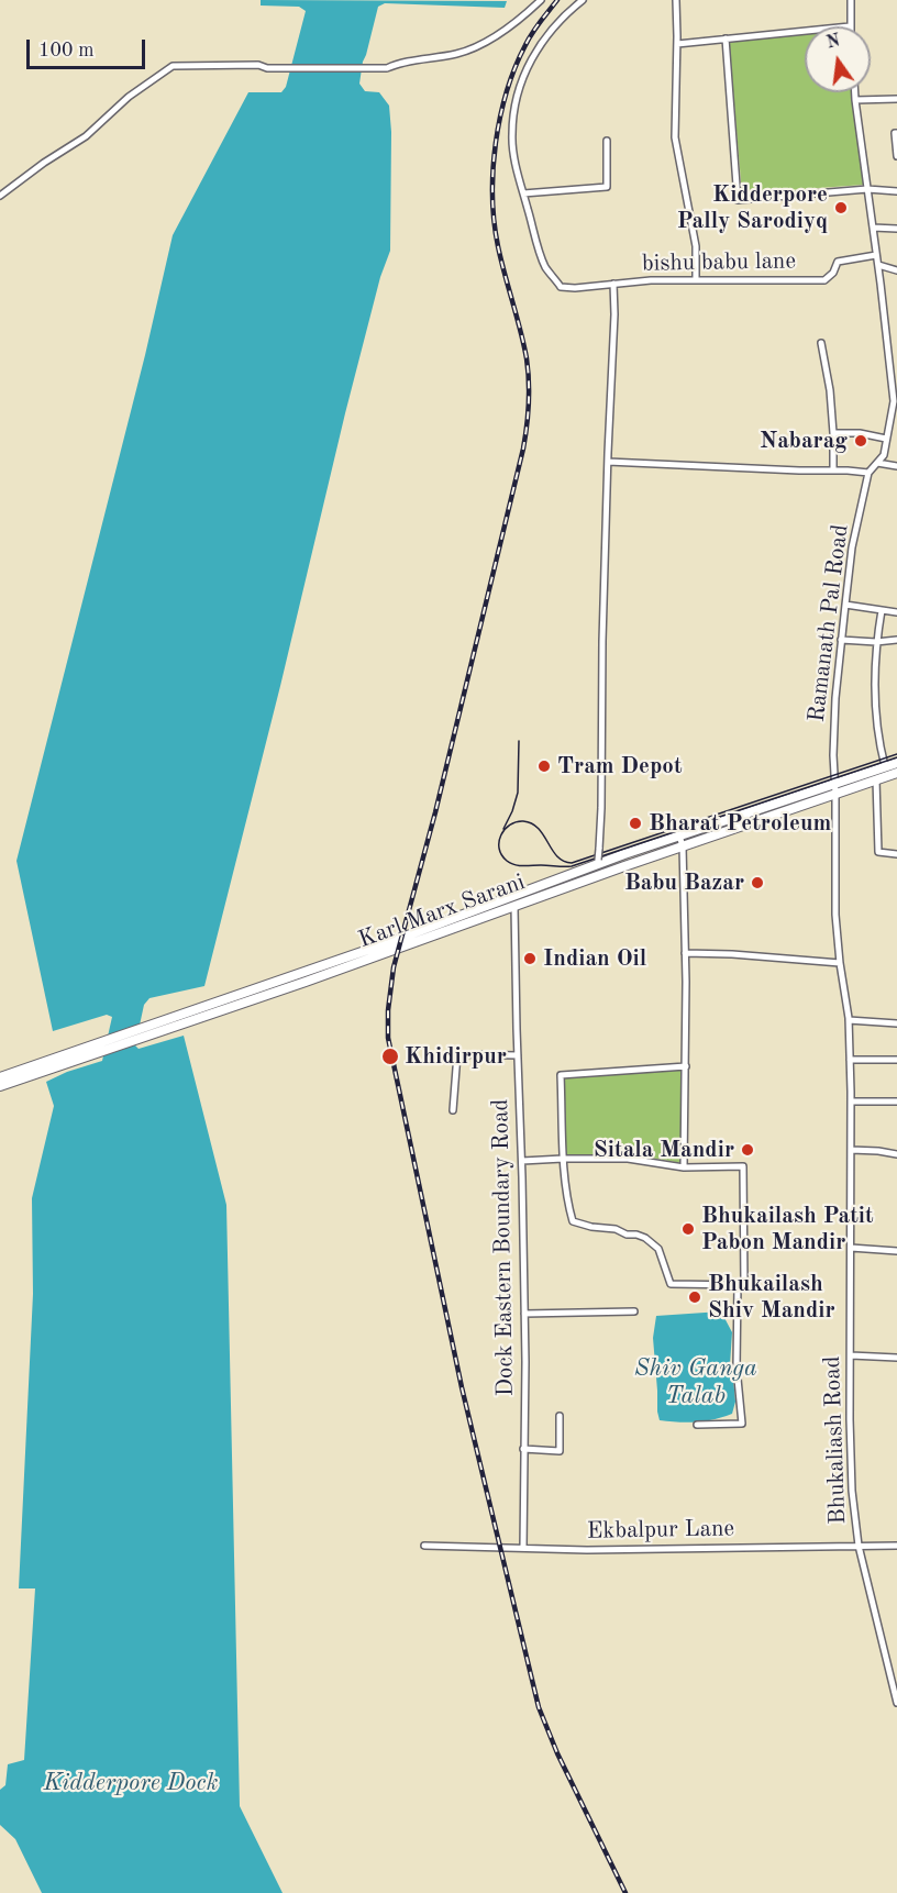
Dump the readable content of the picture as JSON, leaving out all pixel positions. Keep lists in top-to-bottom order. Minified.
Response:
{"streets":{"main road":["Karl Marx Sarani"],"street":["bishu babu lane","Ramanath Pal Road","Dock Eastern Boundary Road","Bhukaliash Road","Ekbalpur Lane"]},"crossings":[["Ramanath Pal Road","Karl Marx Sarani"],["Ramanath Pal Road","Bhukaliash Road"],["Karl Marx Sarani","Dock Eastern Boundary Road"],["Dock Eastern Boundary Road","Ekbalpur Lane"],["Bhukaliash Road","Ekbalpur Lane"]],"water":["Shiv Ganga Talab","Kidderpore Dock"],"places":["Kidderpore Pally Sarodiyq","Nabarag","Tram Depot","Bharat Petroleum","Babu Bazar","Indian Oil","Khidirpur","Sitala Mandir","Bhukailash Patit Pabon Mandir","Bhukailash Shiv Mandir"],"scale_bar":"100 m","north":"top"}
